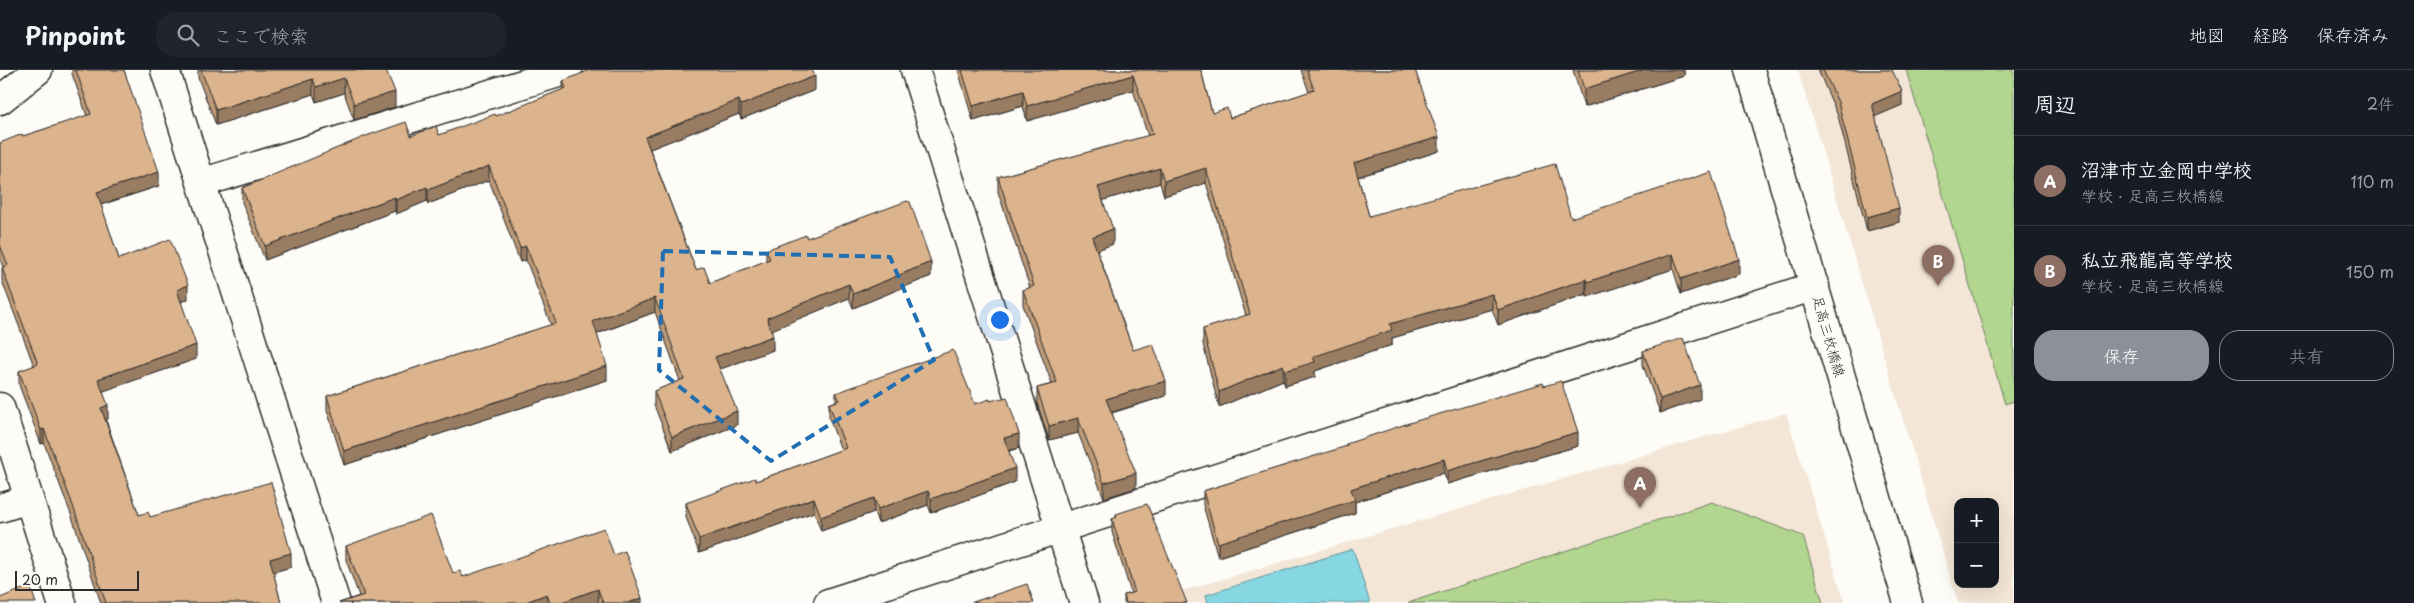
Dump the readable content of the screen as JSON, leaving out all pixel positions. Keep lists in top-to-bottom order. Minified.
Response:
{"streets":{"street":["足高三枚橋線"]},"scale_bar":"20 m","page":{"header":"Pinpoint","search":"ここで検索","nav":["地図","経路","保存済み"],"heading":["周辺","2件"],"list":[{"mark":"A","name":"沼津市立金岡中学校","note":"学校 · 足高三枚橋線","value":"110 m"},{"mark":"B","name":"私立飛龍高等学校","note":"学校 · 足高三枚橋線","value":"150 m"}],"pins":["B","A"],"buttons":["保存","共有"],"map_buttons":["+","−"],"scale":"20 m"}}
